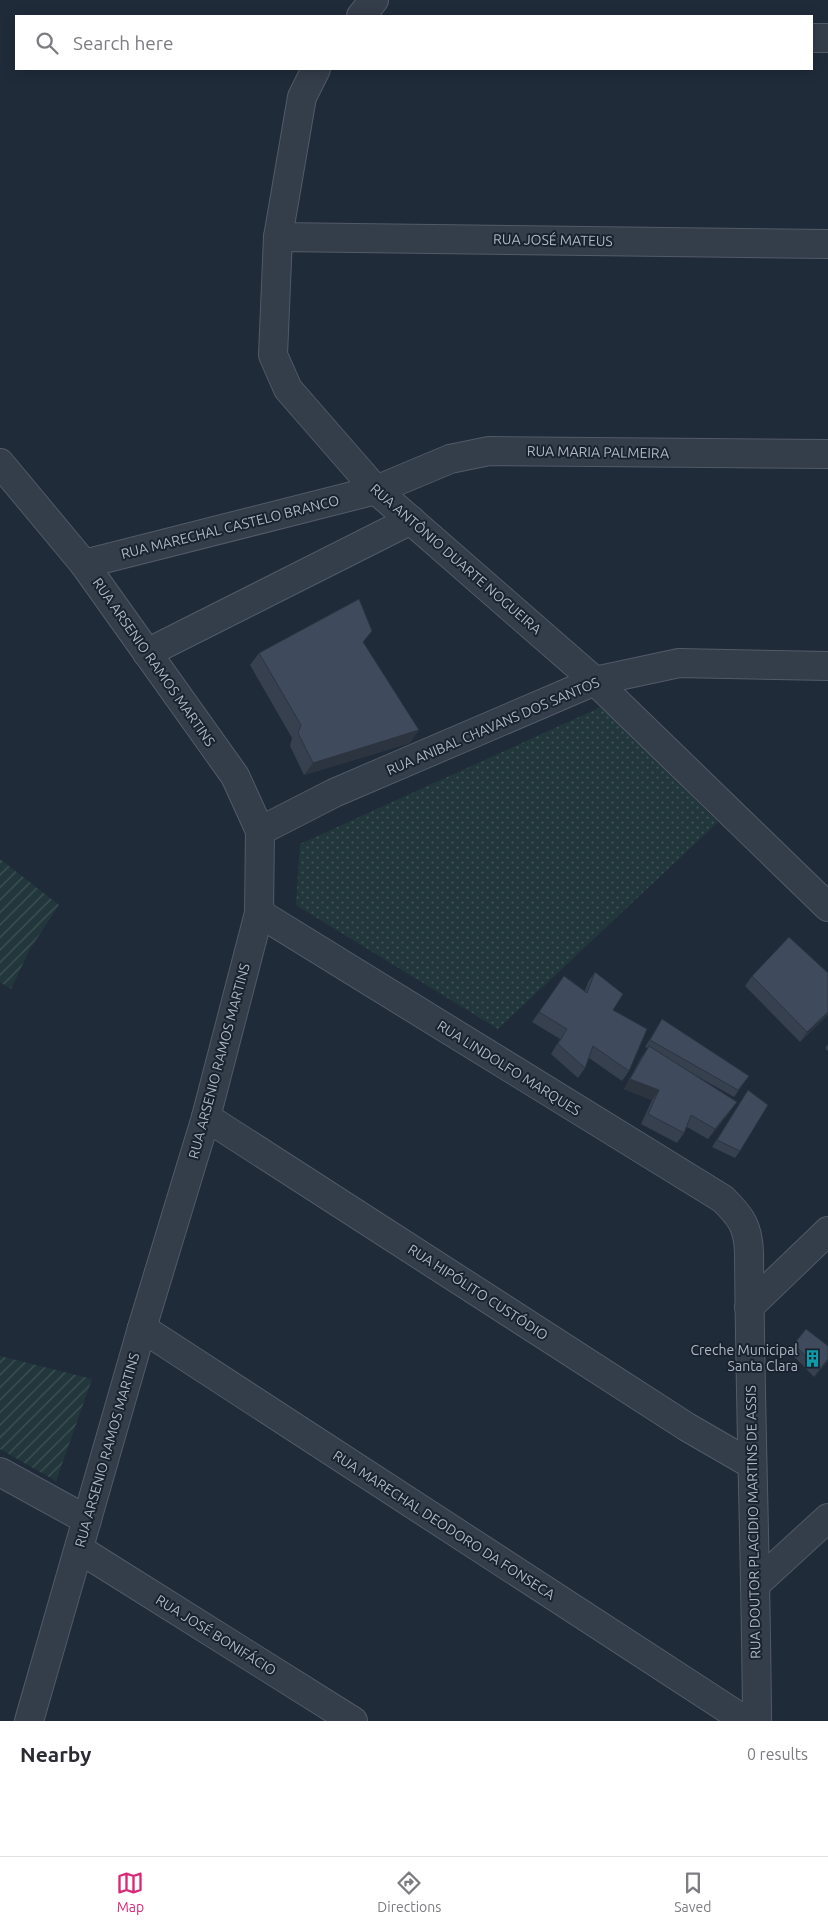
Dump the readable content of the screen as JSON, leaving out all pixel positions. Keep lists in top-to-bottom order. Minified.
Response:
{"streets":{"street":["RUA JOSÉ MATEUS","RUA MARIA PALMEIRA","RUA MARECHAL CASTELO BRANCO","RUA ANTÔNIO DUARTE NOGUEIRA","RUA ARSENIO RAMOS MARTINS","RUA ANIBAL CHAVANS DOS SANTOS","RUA LINDOLFO MARQUES","RUA HIPÓLITO CUSTÓDIO","RUA DOUTOR PLACIDIO MARTINS DE ASSIS","RUA MARECHAL DEODORO DA FONSECA","RUA JOSÉ BONIFÁCIO"]},"crossings":[["RUA JOSÉ MATEUS","RUA ANTÔNIO DUARTE NOGUEIRA"],["RUA MARIA PALMEIRA","RUA MARECHAL CASTELO BRANCO"],["RUA MARIA PALMEIRA","RUA ANTÔNIO DUARTE NOGUEIRA"],["RUA MARECHAL CASTELO BRANCO","RUA ANTÔNIO DUARTE NOGUEIRA"],["RUA MARECHAL CASTELO BRANCO","RUA ARSENIO RAMOS MARTINS"],["RUA ANTÔNIO DUARTE NOGUEIRA","RUA ANIBAL CHAVANS DOS SANTOS"],["RUA ARSENIO RAMOS MARTINS","RUA ANIBAL CHAVANS DOS SANTOS"],["RUA ARSENIO RAMOS MARTINS","RUA LINDOLFO MARQUES"],["RUA ARSENIO RAMOS MARTINS","RUA HIPÓLITO CUSTÓDIO"],["RUA ARSENIO RAMOS MARTINS","RUA MARECHAL DEODORO DA FONSECA"],["RUA ARSENIO RAMOS MARTINS","RUA JOSÉ BONIFÁCIO"],["RUA LINDOLFO MARQUES","RUA DOUTOR PLACIDIO MARTINS DE ASSIS"],["RUA HIPÓLITO CUSTÓDIO","RUA DOUTOR PLACIDIO MARTINS DE ASSIS"]],"places":{"building":["Creche Municipal Santa Clara"]},"page":{"search":"Search here","heading":["Nearby","0 results"],"nav":["Map","Directions","Saved"]}}
